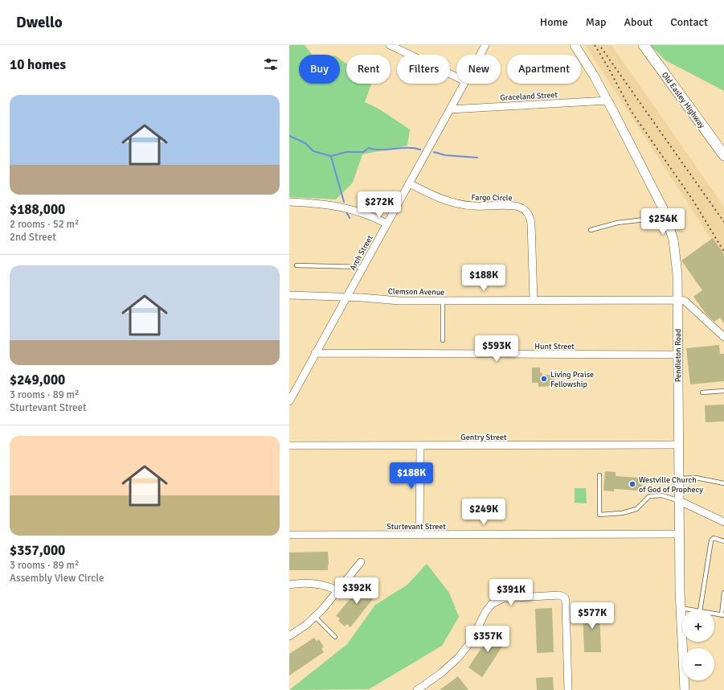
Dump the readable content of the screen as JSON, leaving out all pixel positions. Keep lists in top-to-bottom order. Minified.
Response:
{"streets":{"main road":["Old Easley Highway"],"street":["Graceland Street","Fargo Circle","Arch Street","Clemson Avenue","Hunt Street","Pendleton Road","Gentry Street","Sturtevant Street"]},"crossings":[["Graceland Street","Arch Street"],["Graceland Street","Pendleton Road"],["Fargo Circle","Arch Street"],["Fargo Circle","Clemson Avenue"],["Arch Street","Clemson Avenue"],["Arch Street","Hunt Street"],["Clemson Avenue","Pendleton Road"],["Hunt Street","Pendleton Road"],["Pendleton Road","Gentry Street"],["Pendleton Road","Sturtevant Street"]],"places":["Living Praise Fellowship","Westville Church of God of Prophecy"],"page":{"header":"Dwello","nav":["Home","Map","About","Contact"],"heading":"10 homes","chip":["Buy","Rent","Filters","New","Apartment"],"list":[{"name":"$188,000","note":"2 rooms · 52 m² · 2nd Street"},{"name":"$249,000","note":"3 rooms · 89 m² · Sturtevant Street"},{"name":"$357,000","note":"3 rooms · 89 m² · Assembly View Circle"}],"price":["$272K","$254K","$188K","$593K","$188K","$249K","$392K","$391K","$577K","$357K"],"map_buttons":["+","−"]}}
